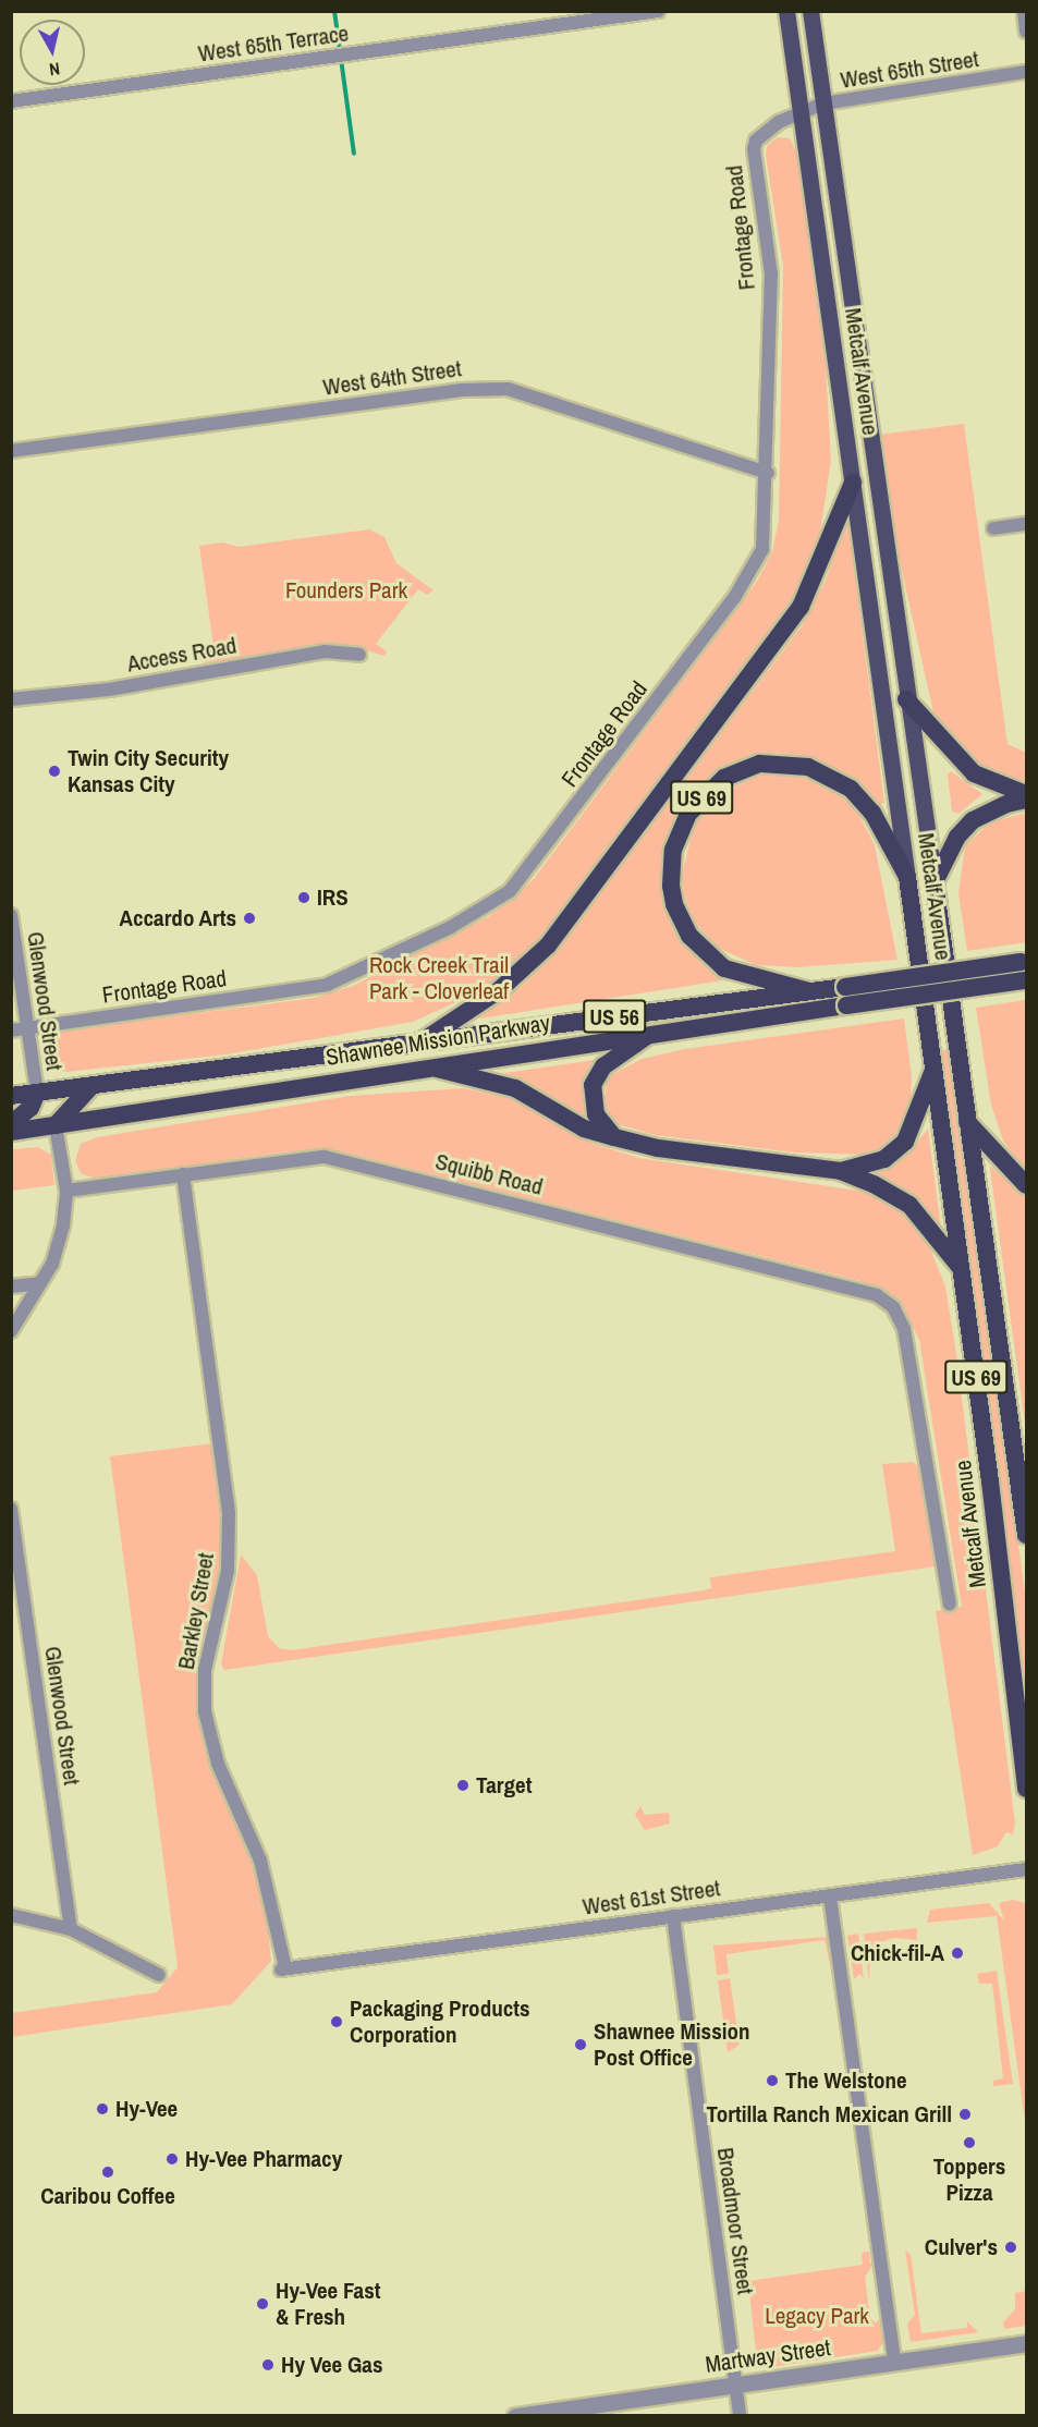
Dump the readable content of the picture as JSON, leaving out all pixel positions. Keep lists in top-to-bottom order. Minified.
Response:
{"streets":{"highway":["Metcalf Avenue","US 69","US 56","Shawnee Mission Parkway"],"street":["West 65th Terrace","West 65th Street","Frontage Road","West 64th Street","Access Road","Glenwood Street","Squibb Road","Barkley Street","West 61st Street","Broadmoor Street","Martway Street"]},"crossings":[["West 65th Street","Frontage Road"],["West 65th Street","Metcalf Avenue"],["Frontage Road","Metcalf Avenue"],["Frontage Road","West 64th Street"],["Frontage Road","Glenwood Street"],["Metcalf Avenue","US 69"],["US 69","Shawnee Mission Parkway"],["Glenwood Street","Shawnee Mission Parkway"],["Squibb Road","Barkley Street"],["Barkley Street","West 61st Street"],["West 61st Street","Broadmoor Street"],["Broadmoor Street","Martway Street"]],"parks":["Founders Park","Rock Creek Trail Park - Cloverleaf","Legacy Park"],"places":["Twin City Security Kansas City","IRS","Accardo Arts","Target","Chick-fil-A","Packaging Products Corporation","Shawnee Mission Post Office","The Welstone","Hy-Vee","Tortilla Ranch Mexican Grill","Toppers Pizza","Hy-Vee Pharmacy","Caribou Coffee","Culver's","Hy-Vee Fast & Fresh","Hy Vee Gas"],"north":"bottom"}
